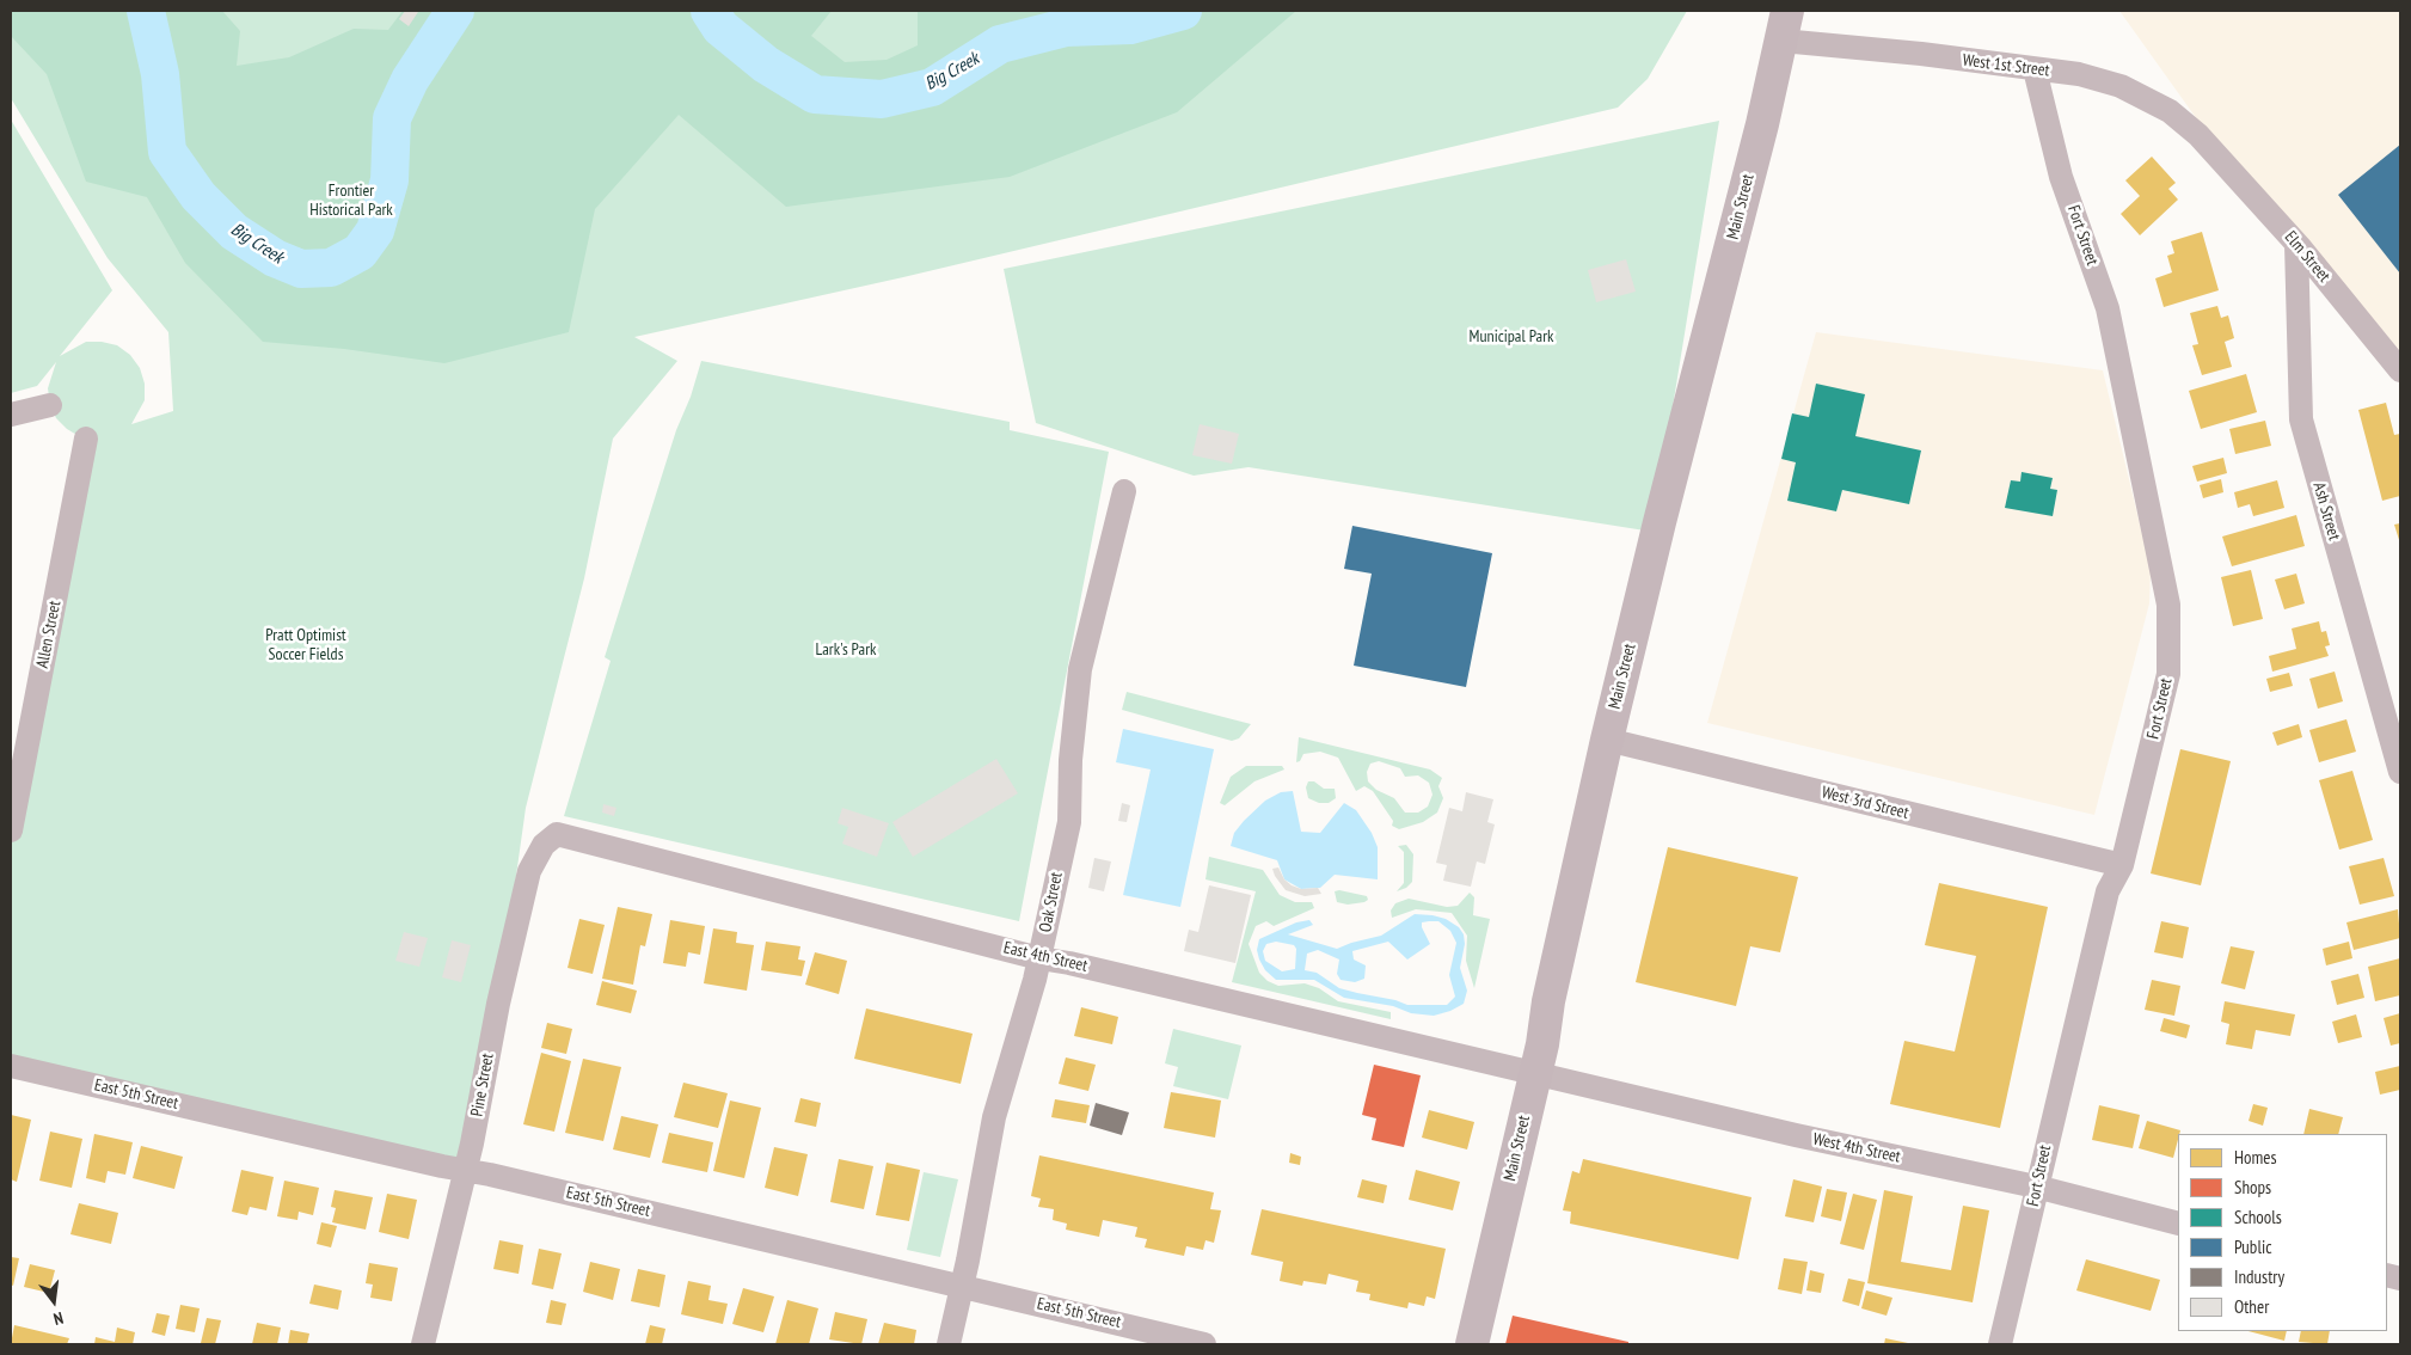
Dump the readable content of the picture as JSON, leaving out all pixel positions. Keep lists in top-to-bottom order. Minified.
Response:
{"streets":{"street":["West 1st Street","Main Street","Fort Street","Elm Street","Ash Street","Allen Street","West 3rd Street","Oak Street","East 4th Street","Pine Street","East 5th Street","West 4th Street"]},"crossings":[["West 1st Street","Main Street"],["West 1st Street","Fort Street"],["West 1st Street","Elm Street"],["Main Street","West 3rd Street"],["Main Street","East 4th Street"],["Main Street","West 4th Street"],["Fort Street","West 3rd Street"],["Fort Street","West 4th Street"],["Elm Street","Ash Street"],["Oak Street","East 4th Street"],["Oak Street","East 5th Street"],["East 4th Street","Pine Street"],["East 4th Street","West 4th Street"],["Pine Street","East 5th Street"]],"water":["Big Creek"],"parks":["Frontier Historical Park","Municipal Park","Pratt Optimist Soccer Fields","Lark's Park"],"legend":["Homes","Shops","Schools","Public","Industry","Other"],"north":"bottom"}
